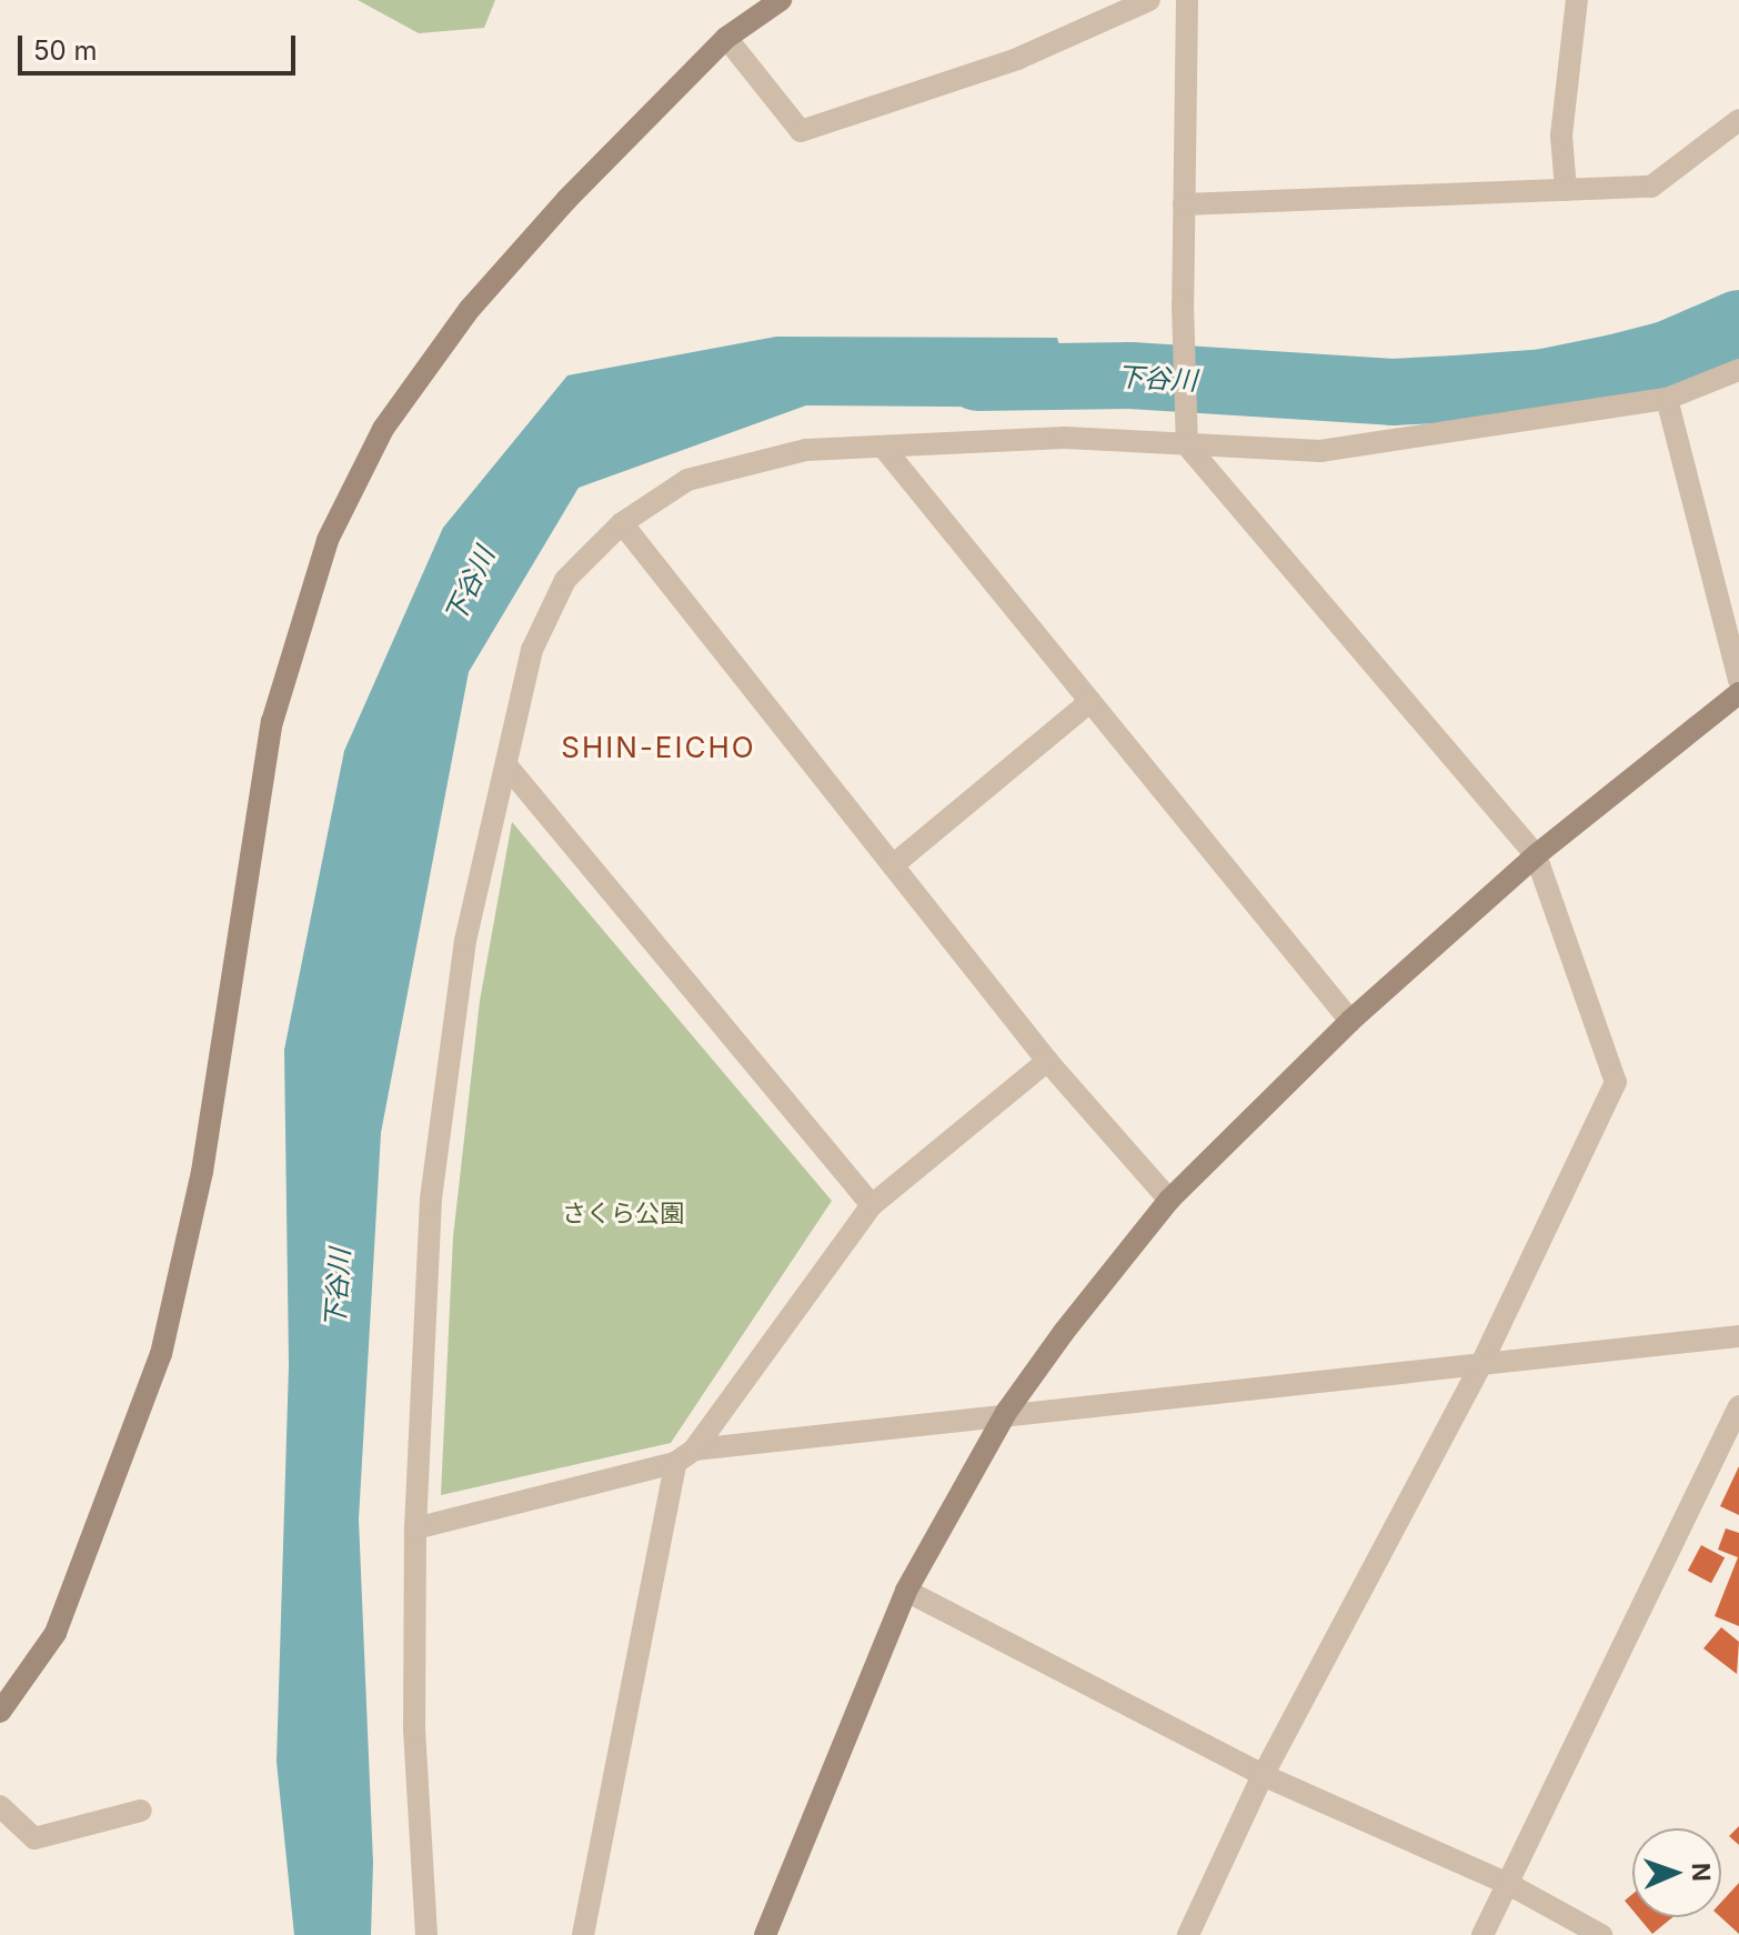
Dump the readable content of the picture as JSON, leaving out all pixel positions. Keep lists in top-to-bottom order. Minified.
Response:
{"districts":["SHIN-EICHO"],"water":["下谷川"],"parks":["さくら公園"],"scale_bar":"50 m","north":"right"}
